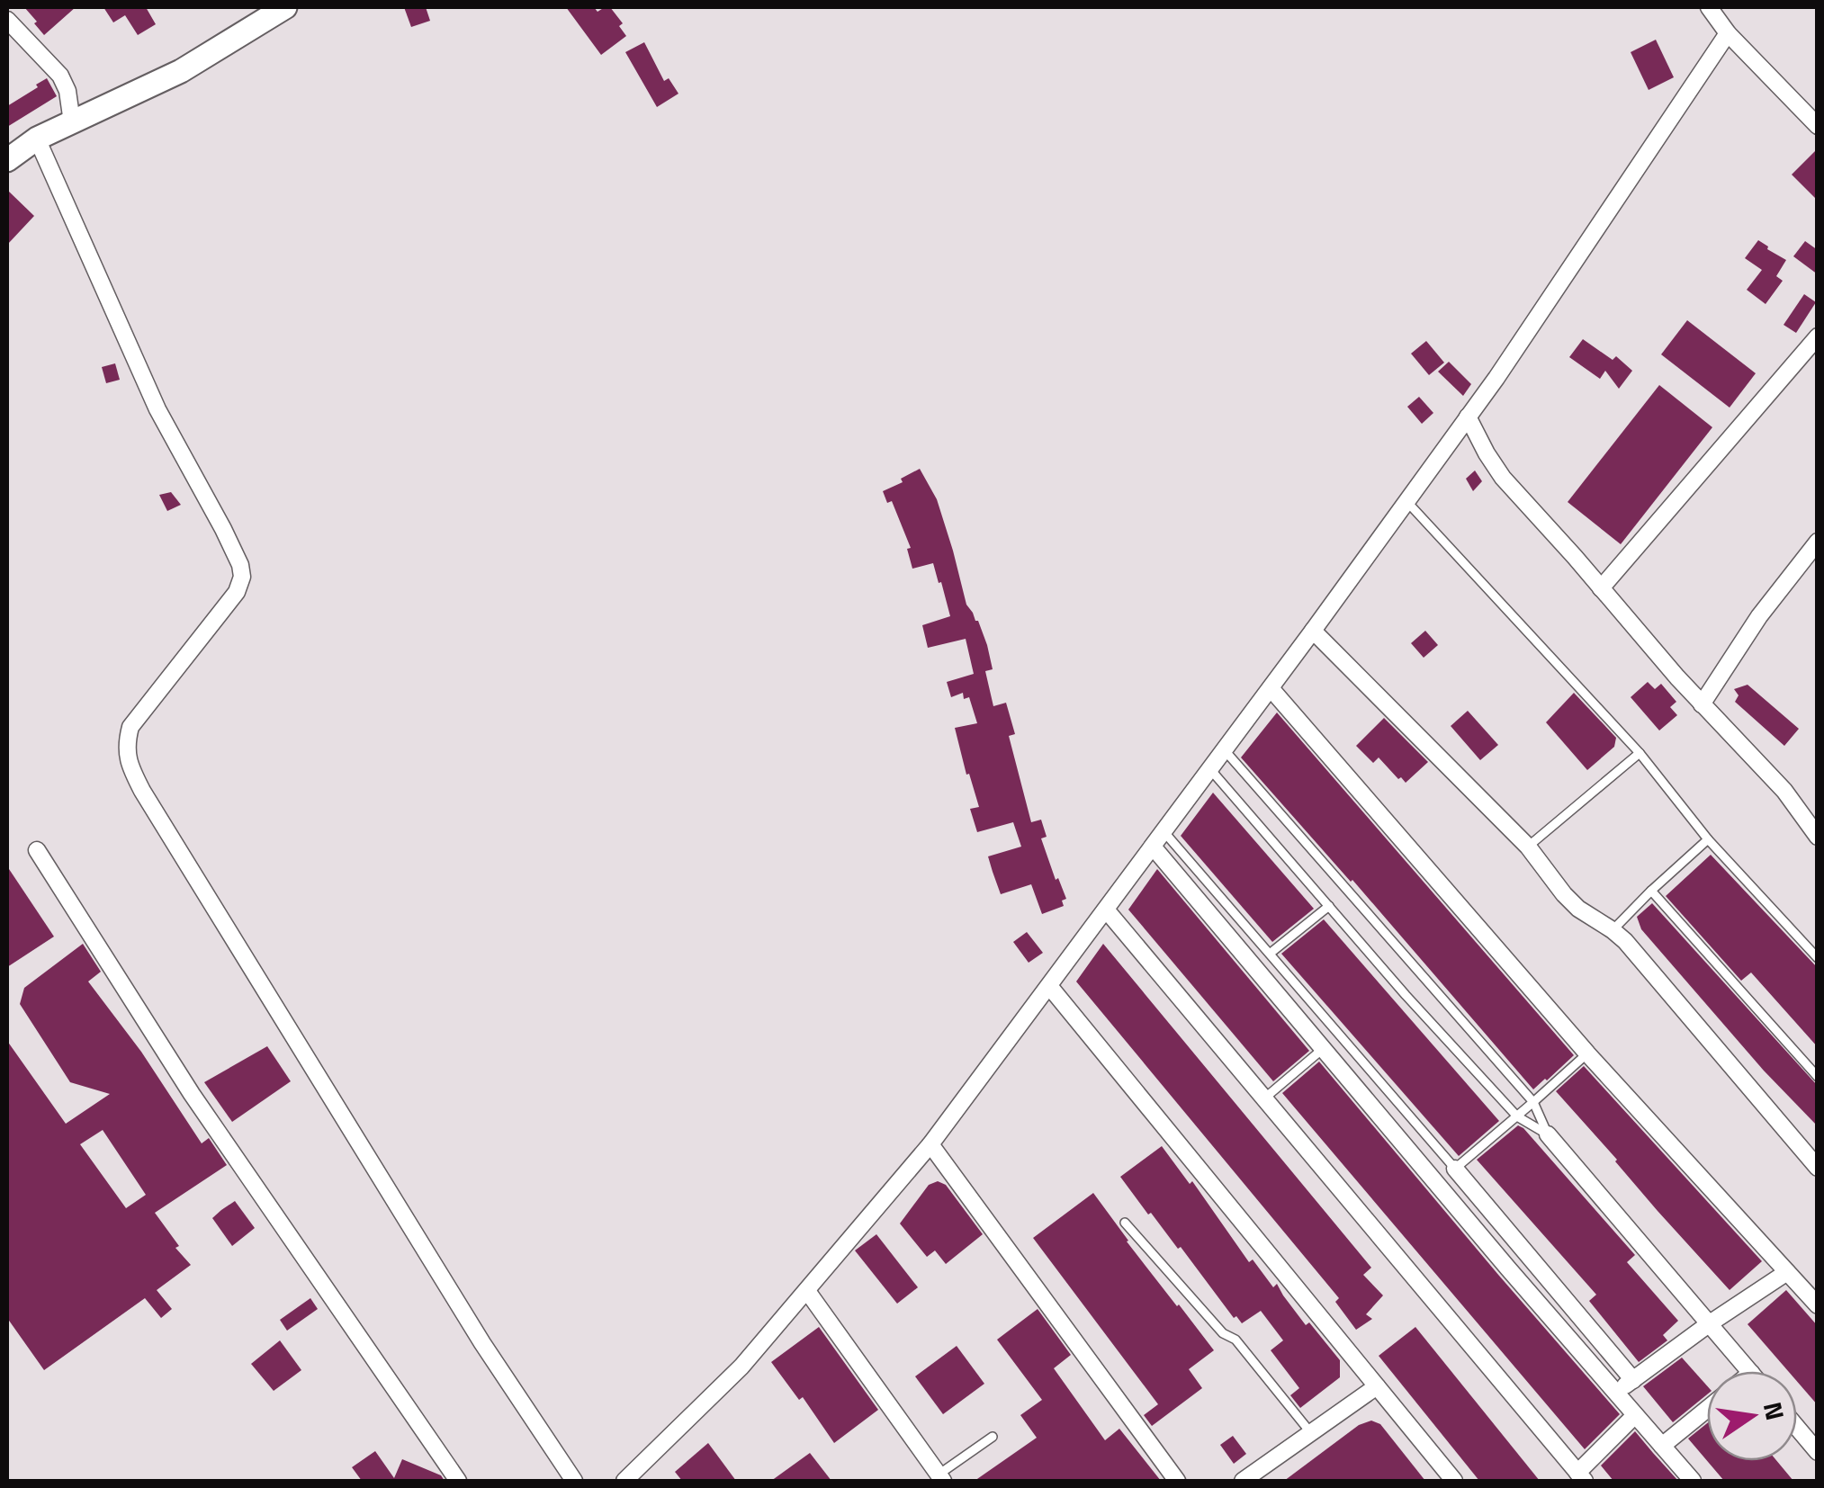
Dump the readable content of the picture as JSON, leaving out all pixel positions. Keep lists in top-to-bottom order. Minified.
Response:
{"north":"right"}
